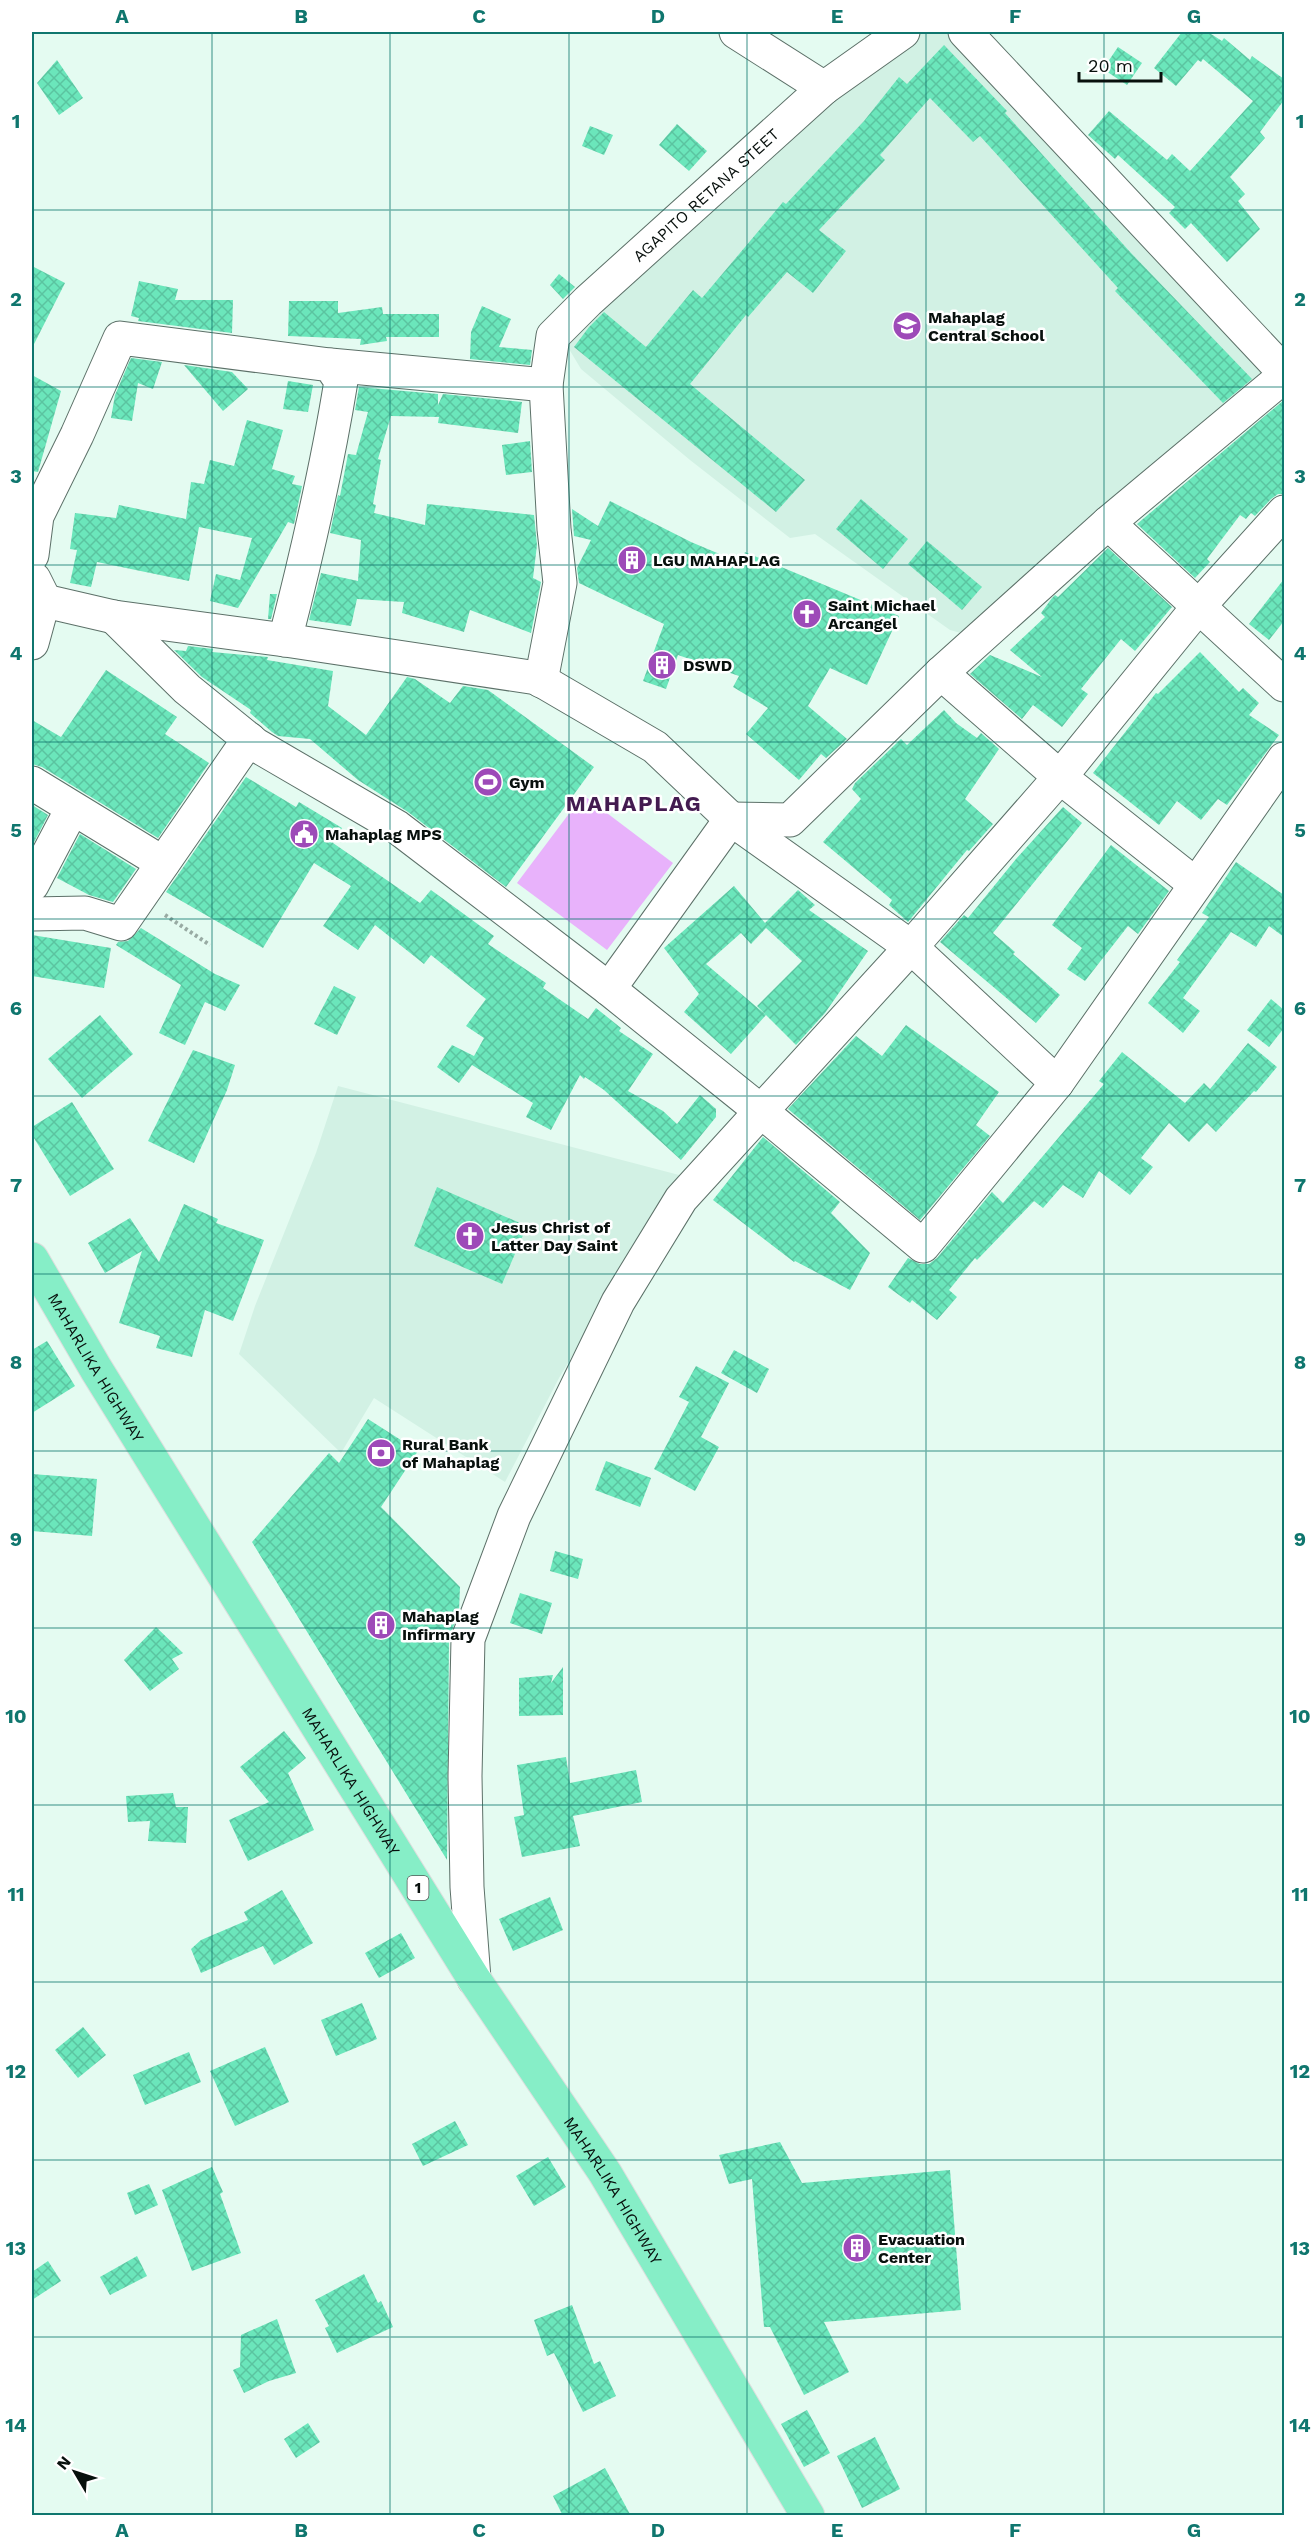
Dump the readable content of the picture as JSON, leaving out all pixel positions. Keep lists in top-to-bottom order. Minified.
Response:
{"streets":{"highway":["MAHARLIKA HIGHWAY","1"],"street":["AGAPITO RETANA STEET"]},"districts":["MAHAPLAG"],"places":{"school or university":["Mahaplag Central School"],"building":["LGU MAHAPLAG","DSWD","Mahaplag Infirmary","Evacuation Center"],"church":["Saint Michael Arcangel","Jesus Christ of Latter Day Saint"],"sports":["Gym"],"public building":["Mahaplag MPS"],"bank":["Rural Bank of Mahaplag"]},"scale_bar":"20 m","north":"top left","grid":{"columns":["A","B","C","D","E","F","G"],"rows":["1","2","3","4","5","6","7","8","9","10","11","12","13","14"]}}
